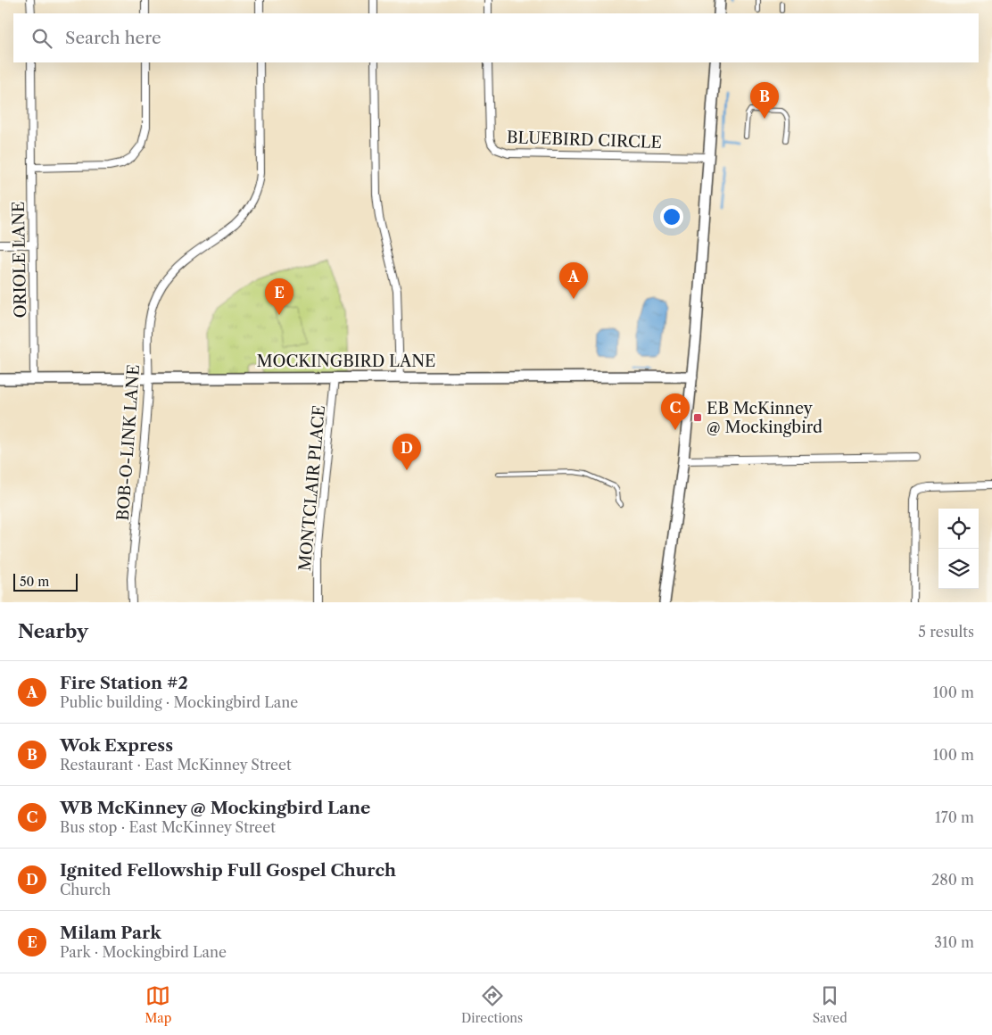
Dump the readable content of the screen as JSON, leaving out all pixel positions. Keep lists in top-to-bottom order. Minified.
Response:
{"streets":{"street":["BLUEBIRD CIRCLE","ORIOLE LANE","MOCKINGBIRD LANE","BOB-O-LINK LANE","MONTCLAIR PLACE"]},"crossings":[["ORIOLE LANE","MOCKINGBIRD LANE"],["MOCKINGBIRD LANE","BOB-O-LINK LANE"],["MOCKINGBIRD LANE","MONTCLAIR PLACE"]],"places":{"transit":["EB McKinney @ Mockingbird"]},"scale_bar":"50 m","page":{"search":"Search here","pins":["B","A","E","C","D"],"scale":"50 m","heading":["Nearby","5 results"],"list":[{"mark":"A","name":"Fire Station #2","note":"Public building · Mockingbird Lane","value":"100 m"},{"mark":"B","name":"Wok Express","note":"Restaurant · East McKinney Street","value":"100 m"},{"mark":"C","name":"WB McKinney @ Mockingbird Lane","note":"Bus stop · East McKinney Street","value":"170 m"},{"mark":"D","name":"Ignited Fellowship Full Gospel Church","note":"Church","value":"280 m"},{"mark":"E","name":"Milam Park","note":"Park · Mockingbird Lane","value":"310 m"}],"nav":["Map","Directions","Saved"]}}
